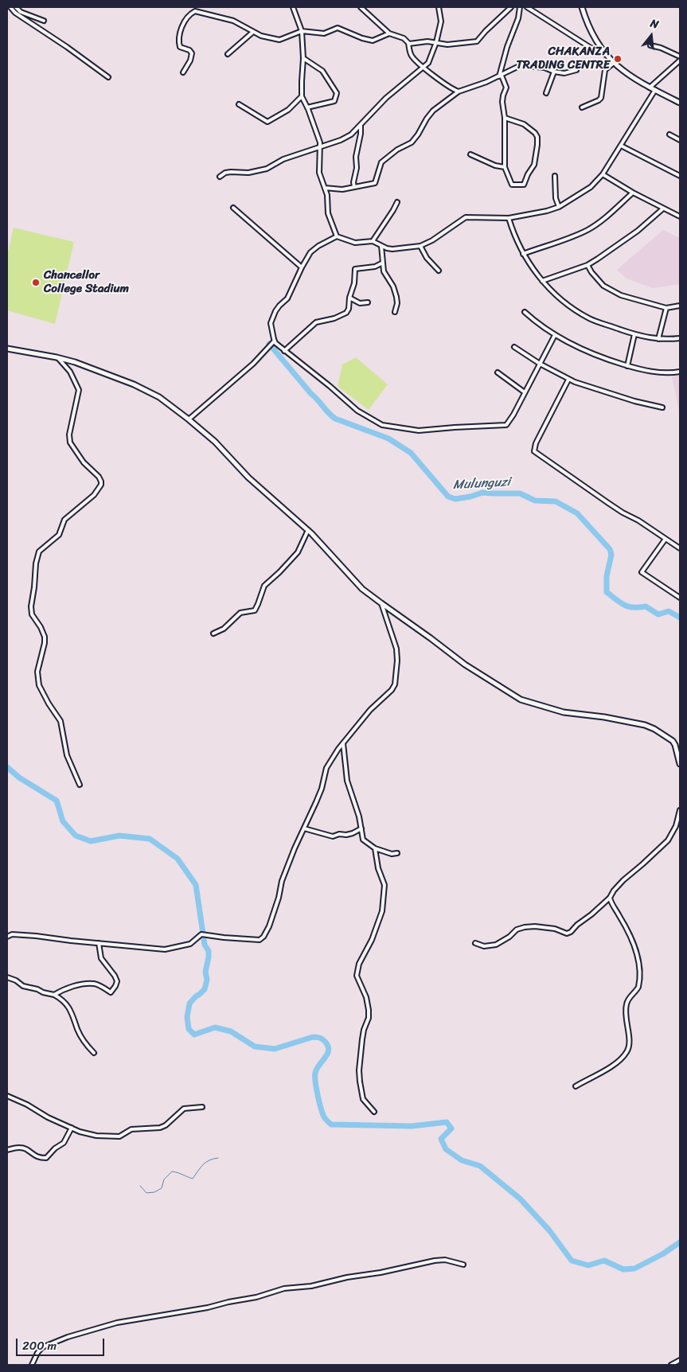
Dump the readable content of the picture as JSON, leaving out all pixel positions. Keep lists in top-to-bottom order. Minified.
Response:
{"water":["Mulunguzi"],"places":["CHAKANZA TRADING CENTRE","Chancellor College Stadium"],"scale_bar":"200 m","north":"top"}
